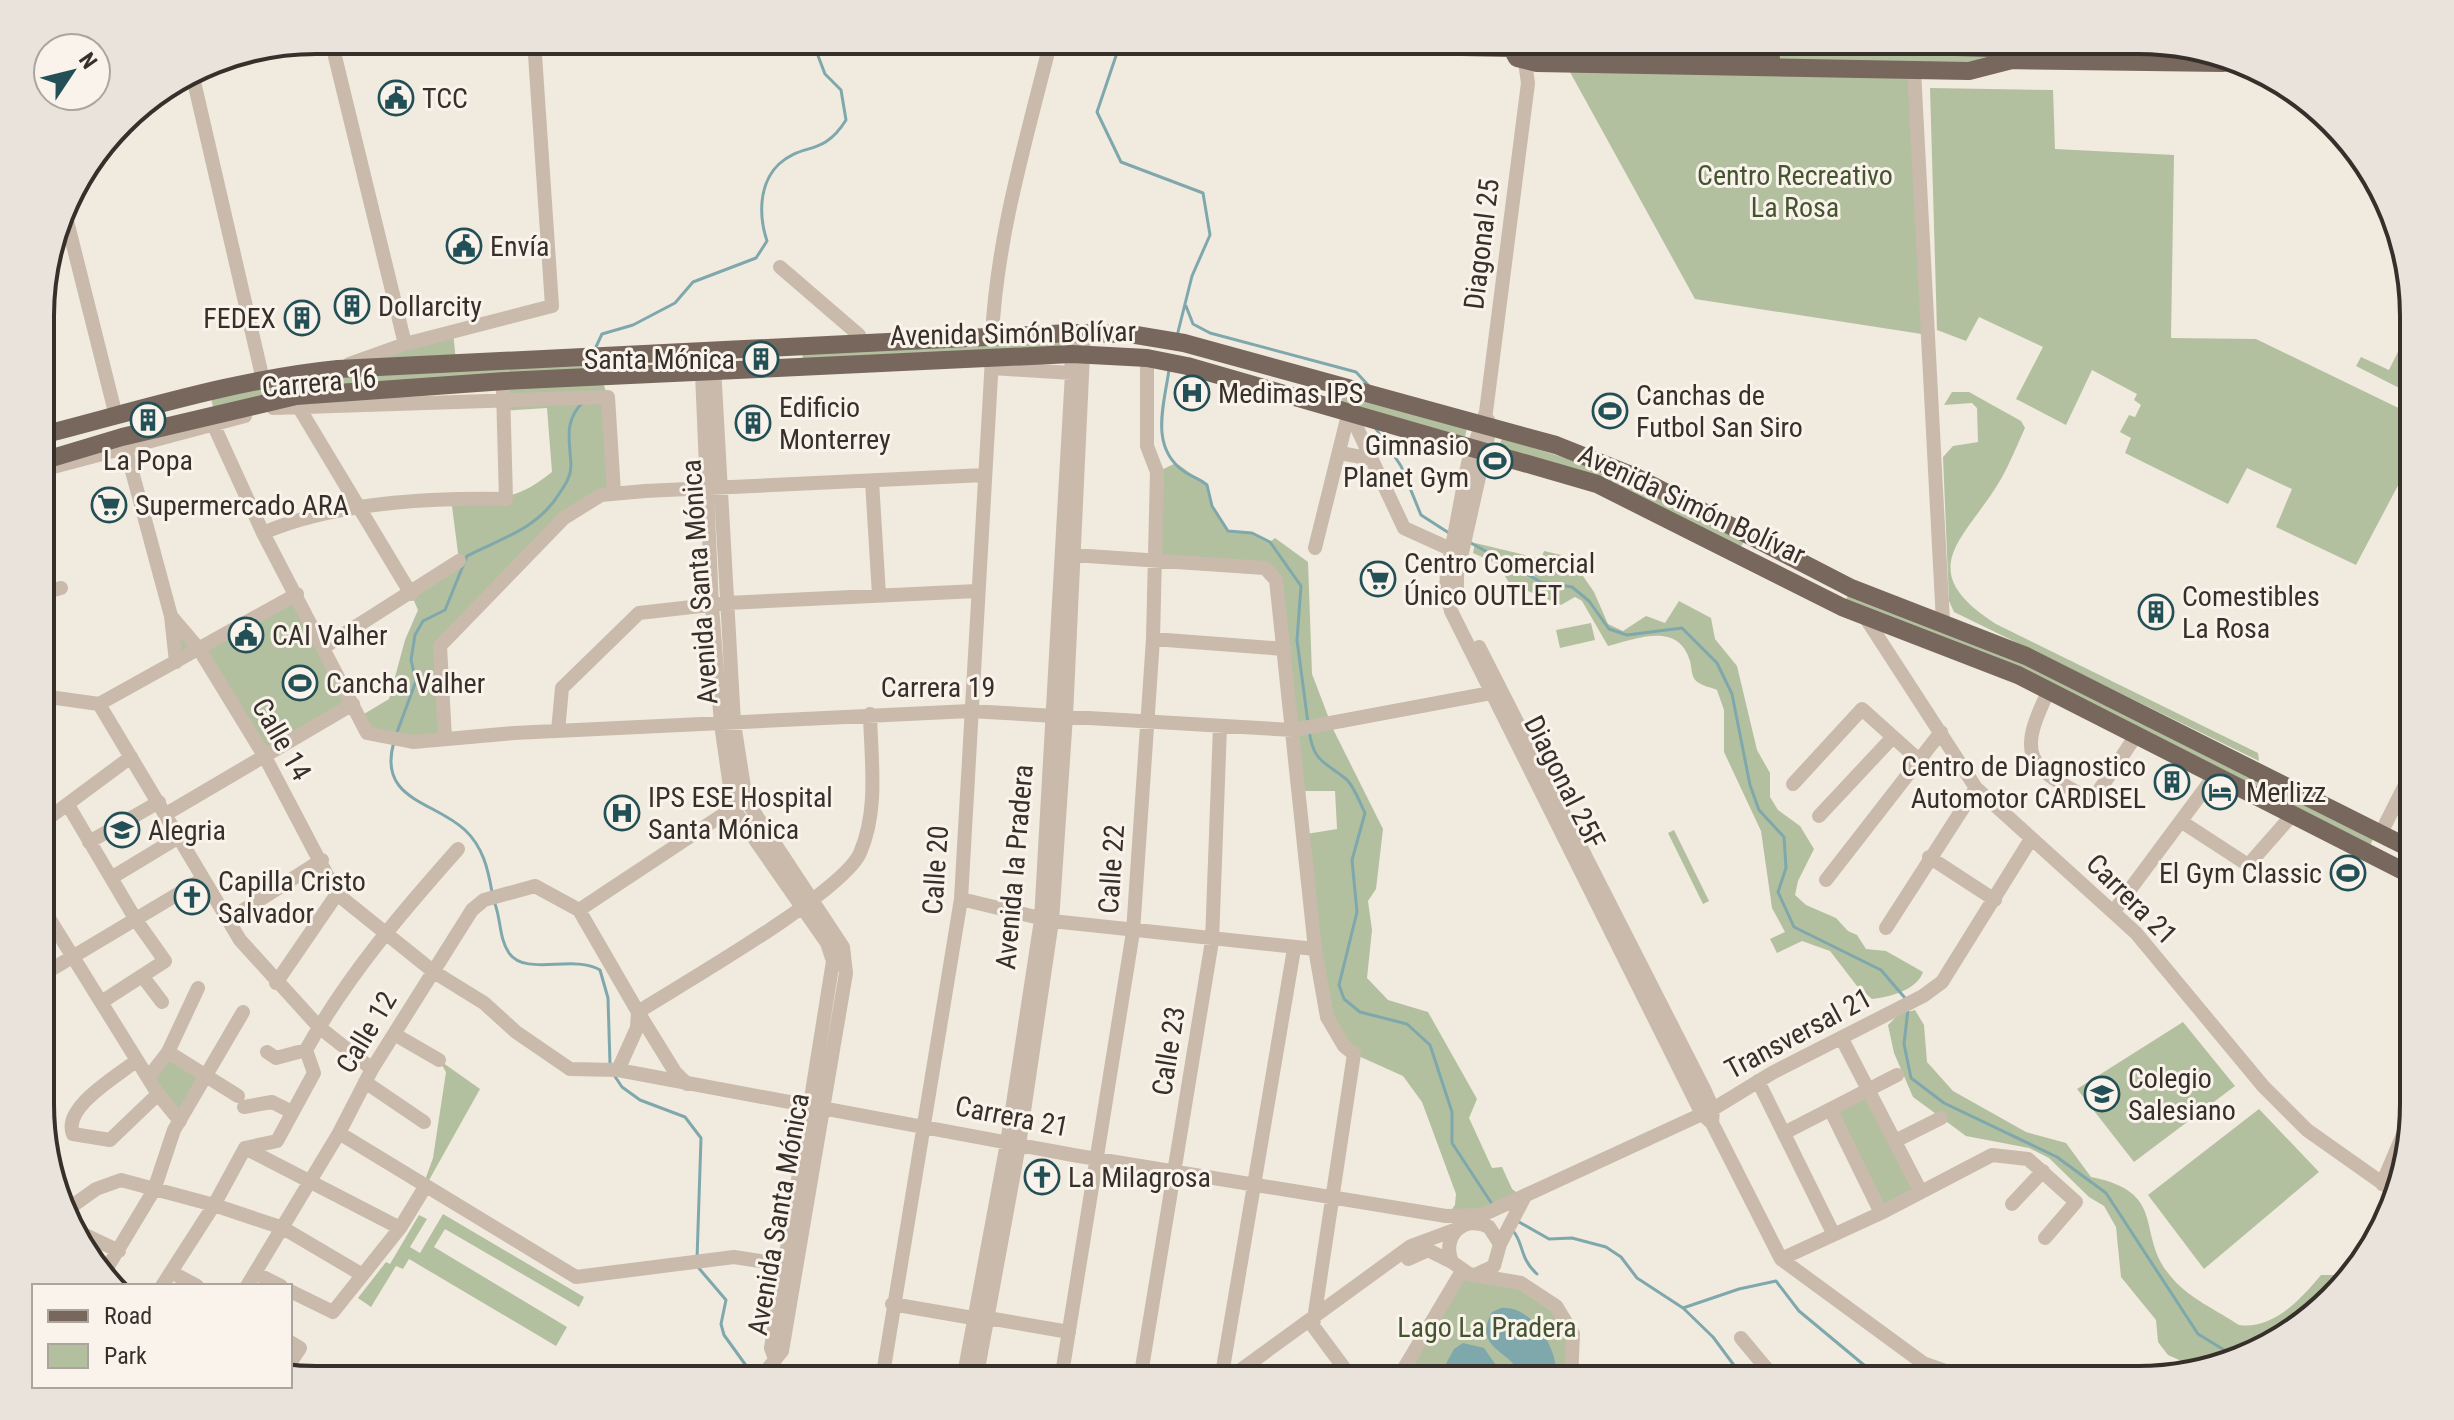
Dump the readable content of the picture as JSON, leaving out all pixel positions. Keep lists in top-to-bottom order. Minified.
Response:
{"streets":{"main road":["Avenida Simón Bolívar"],"street":["Diagonal 25","Carrera 16","Avenida Santa Mónica","Carrera 19","Calle 14","Diagonal 25F","Avenida la Pradera","Calle 22","Calle 20","Carrera 21","Calle 12","Transversal 21","Calle 23"]},"crossings":[["Diagonal 25","Avenida Simón Bolívar"],["Diagonal 25","Diagonal 25F"],["Avenida Simón Bolívar","Carrera 16"],["Avenida Simón Bolívar","Avenida Santa Mónica"],["Avenida Simón Bolívar","Diagonal 25F"],["Avenida Simón Bolívar","Avenida la Pradera"],["Avenida Simón Bolívar","Calle 22"],["Avenida Simón Bolívar","Calle 20"],["Avenida Simón Bolívar","Carrera 21"],["Carrera 16","Calle 14"],["Avenida Santa Mónica","Carrera 19"],["Avenida Santa Mónica","Carrera 21"],["Carrera 19","Diagonal 25F"],["Carrera 19","Avenida la Pradera"],["Carrera 19","Calle 22"],["Carrera 19","Calle 20"],["Carrera 19","Calle 23"],["Diagonal 25F","Transversal 21"],["Avenida la Pradera","Carrera 21"],["Calle 22","Carrera 21"],["Calle 20","Carrera 21"],["Carrera 21","Calle 12"],["Carrera 21","Transversal 21"],["Carrera 21","Calle 23"]],"parks":["Centro Recreativo La Rosa","Lago La Pradera"],"places":{"public building":["TCC","Envía","CAI Valher"],"building":["Dollarcity","FEDEX","Santa Mónica","La Popa","Edificio Monterrey","Comestibles La Rosa","Centro de Diagnostico Automotor CARDISEL"],"hospital":["Medimas IPS","IPS ESE Hospital Santa Mónica"],"sports":["Canchas de Futbol San Siro","Gimnasio Planet Gym","Cancha Valher","El Gym Classic"],"supermarket":["Supermercado ARA","Centro Comercial Único OUTLET"],"hotel":["Merlizz"],"school or university":["Alegria","Colegio Salesiano"],"church":["Capilla Cristo Salvador","La Milagrosa"]},"legend":["Road","Park"],"north":"top right"}
